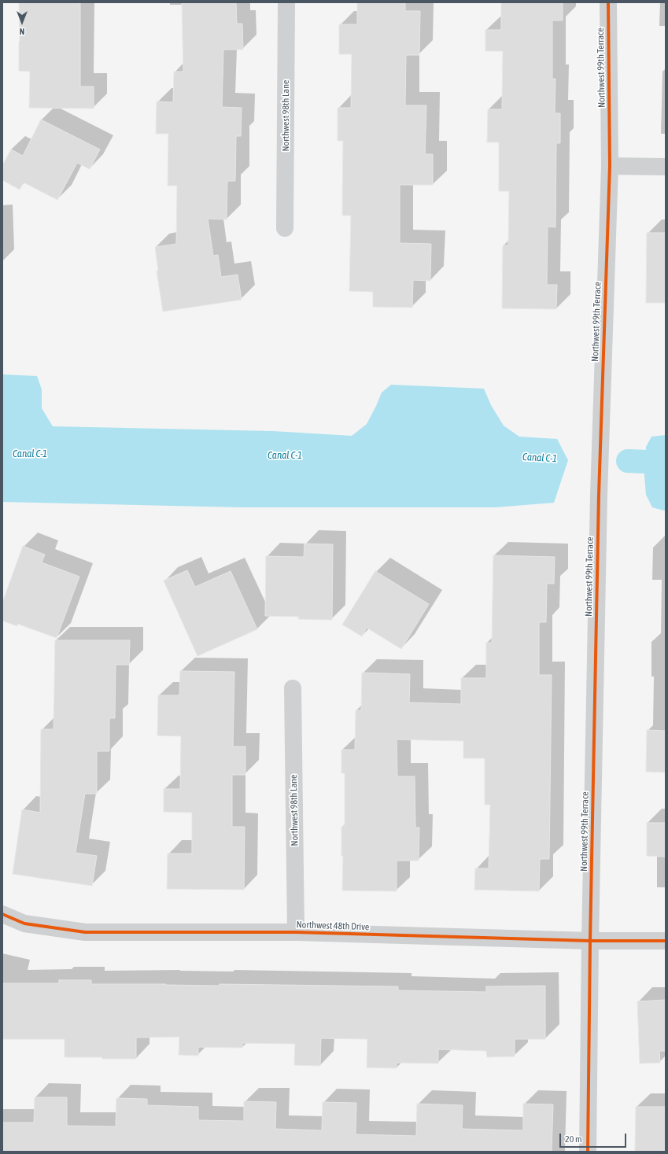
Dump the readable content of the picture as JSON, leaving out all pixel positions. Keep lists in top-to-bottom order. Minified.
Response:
{"streets":{"street":["Northwest 99th Terrace","Northwest 98th Lane","Northwest 48th Drive"]},"crossings":[["Northwest 99th Terrace","Northwest 48th Drive"],["Northwest 98th Lane","Northwest 48th Drive"]],"water":["Canal C-1"],"scale_bar":"20 m","north":"bottom"}
